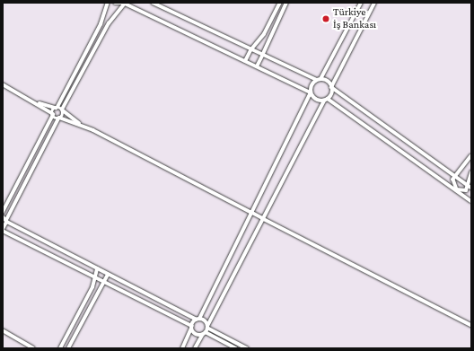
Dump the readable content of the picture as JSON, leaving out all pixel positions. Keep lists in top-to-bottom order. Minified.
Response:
{"places":["Türkiye İş Bankası"]}
